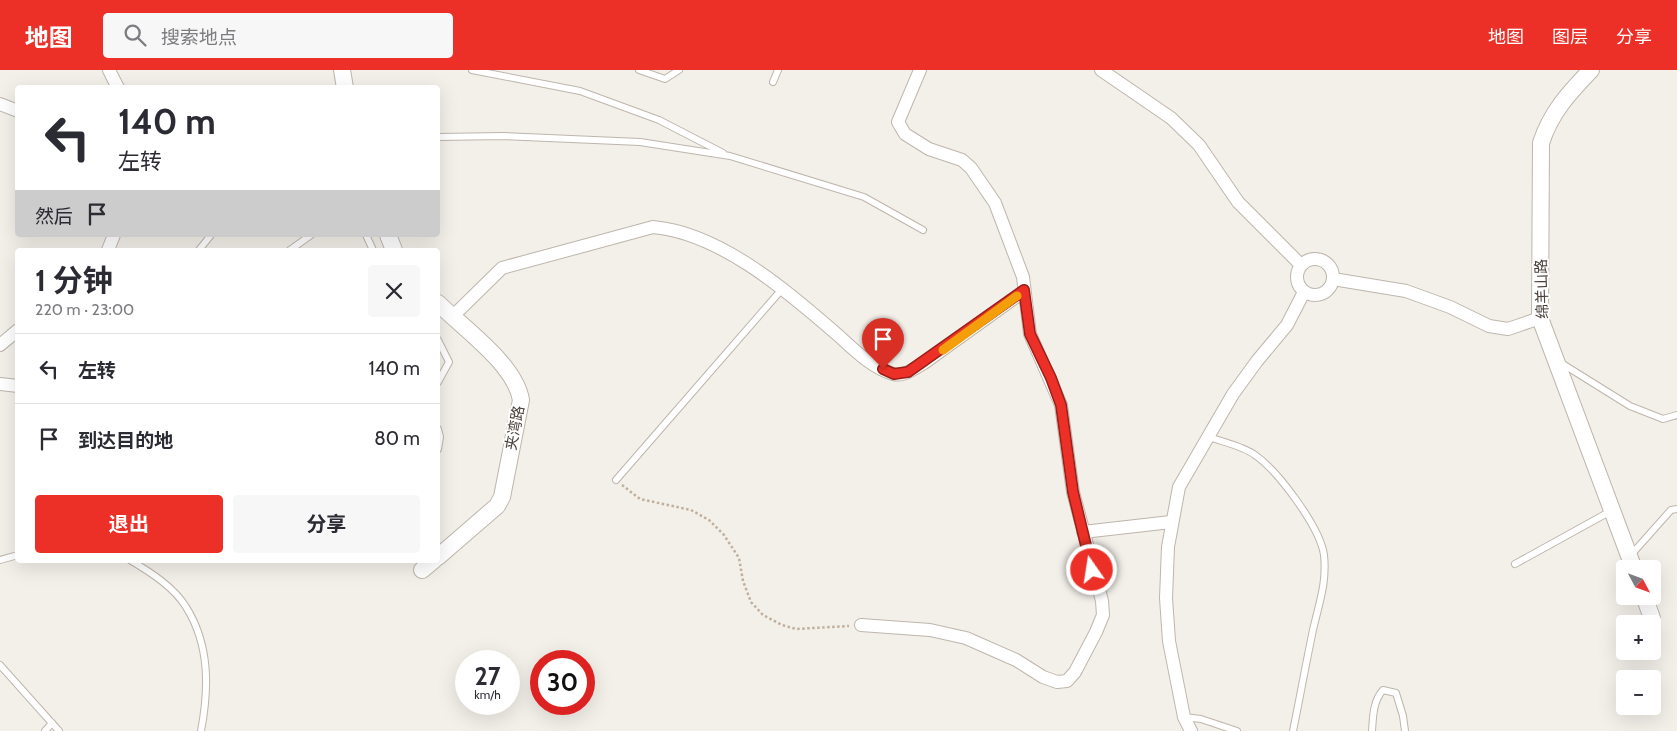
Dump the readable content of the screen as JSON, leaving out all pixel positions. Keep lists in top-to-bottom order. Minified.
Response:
{"streets":{"street":["绵羊山路","夹湾路"]},"north":"bottom right","page":{"header":"地图","search":"搜索地点","nav":["地图","图层","分享"],"turn":["140 m","左转"],"then":"然后","heading":["1 分钟","220 m · 23:00"],"list":[{"name":"左转","value":"140 m"},{"name":"到达目的地","value":"80 m"}],"buttons":["退出","分享"],"map_buttons":["+","−"],"speed":"27 km/h","limit":"30"}}
